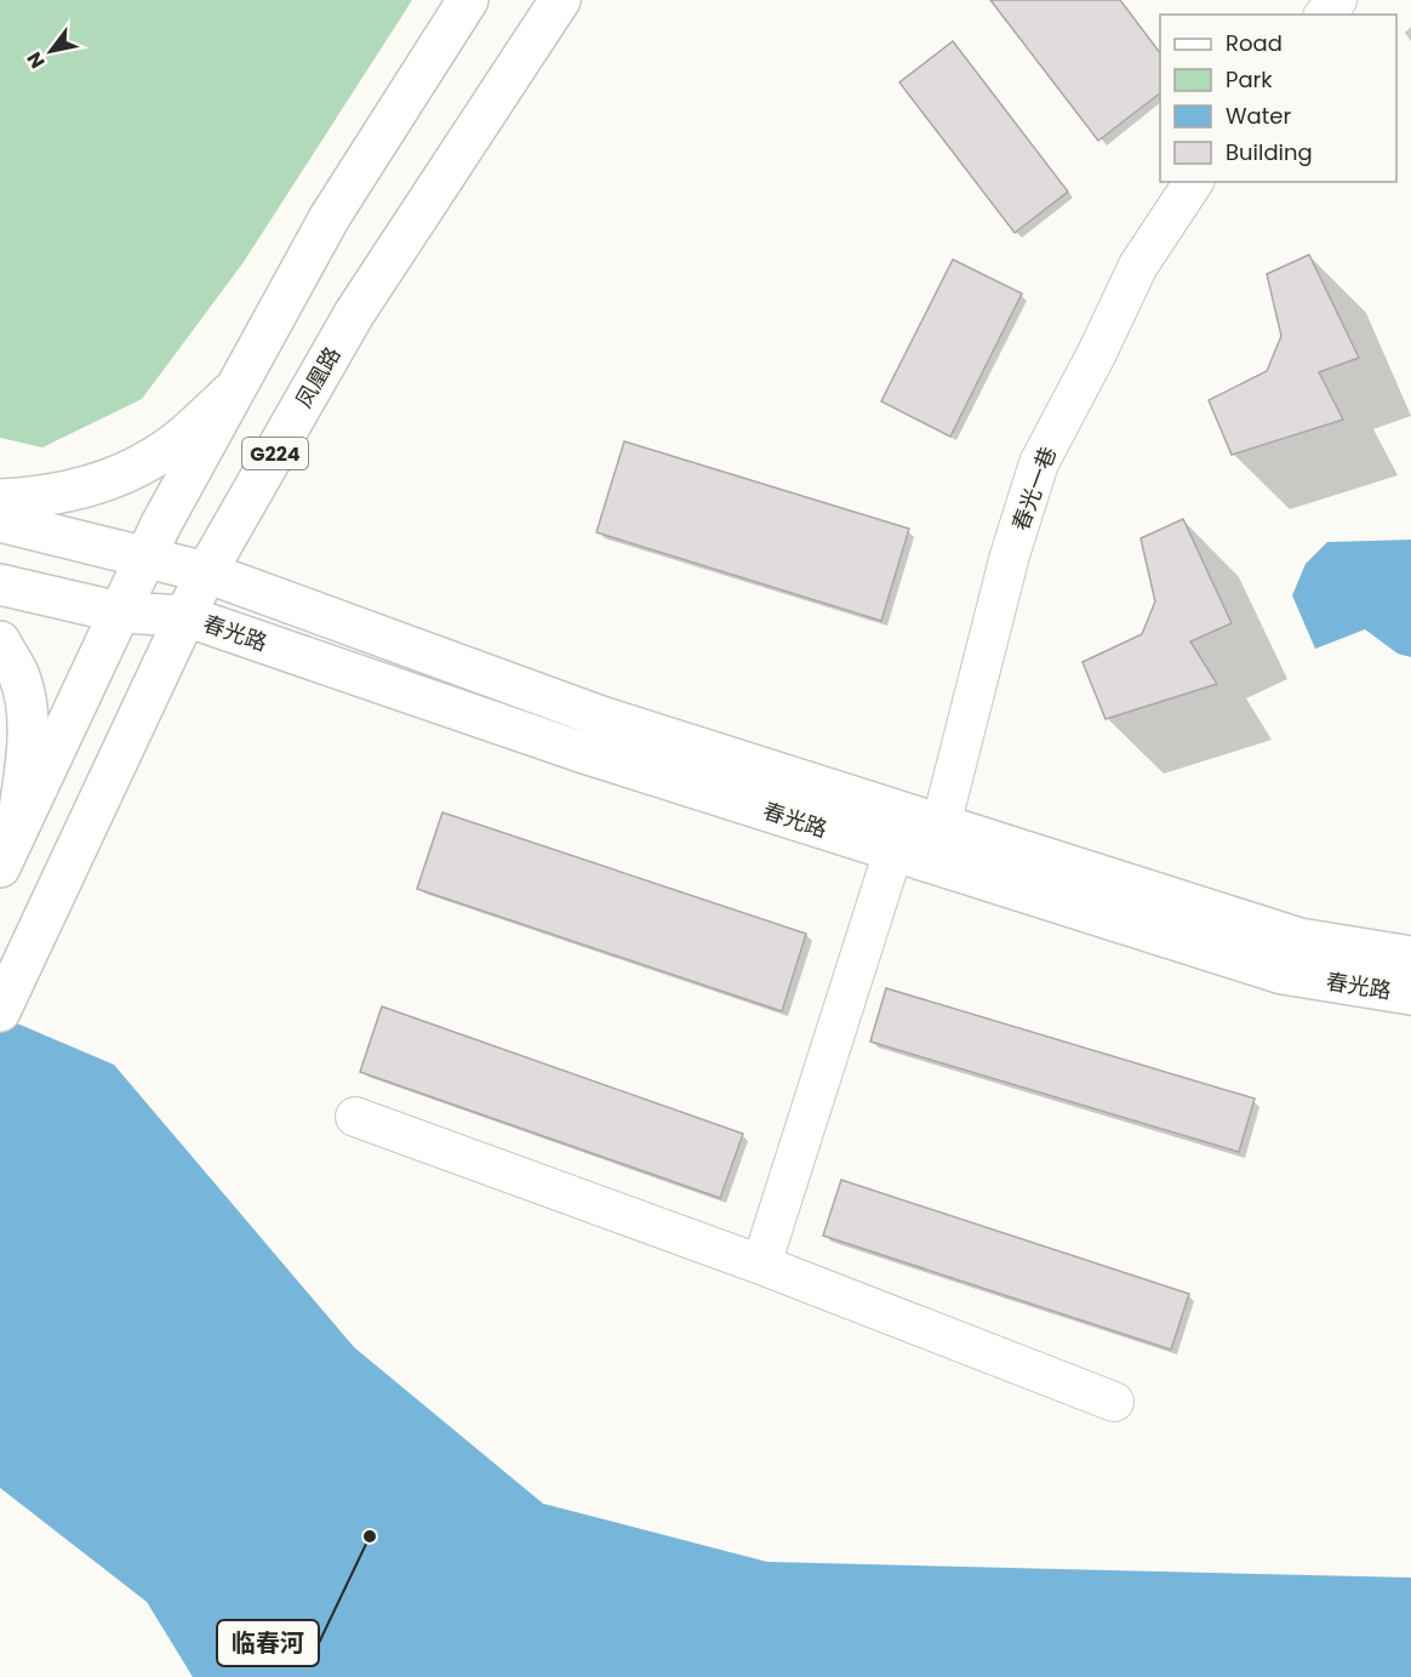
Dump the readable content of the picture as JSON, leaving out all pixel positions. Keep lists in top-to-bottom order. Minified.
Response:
{"streets":{"main road":["凤凰路","G224","春光路"],"street":["春光一巷"]},"crossings":[["凤凰路","春光路"],["G224","春光路"],["春光一巷","春光路"]],"places":["临春河"],"legend":["Road","Park","Water","Building"],"north":"bottom left"}
